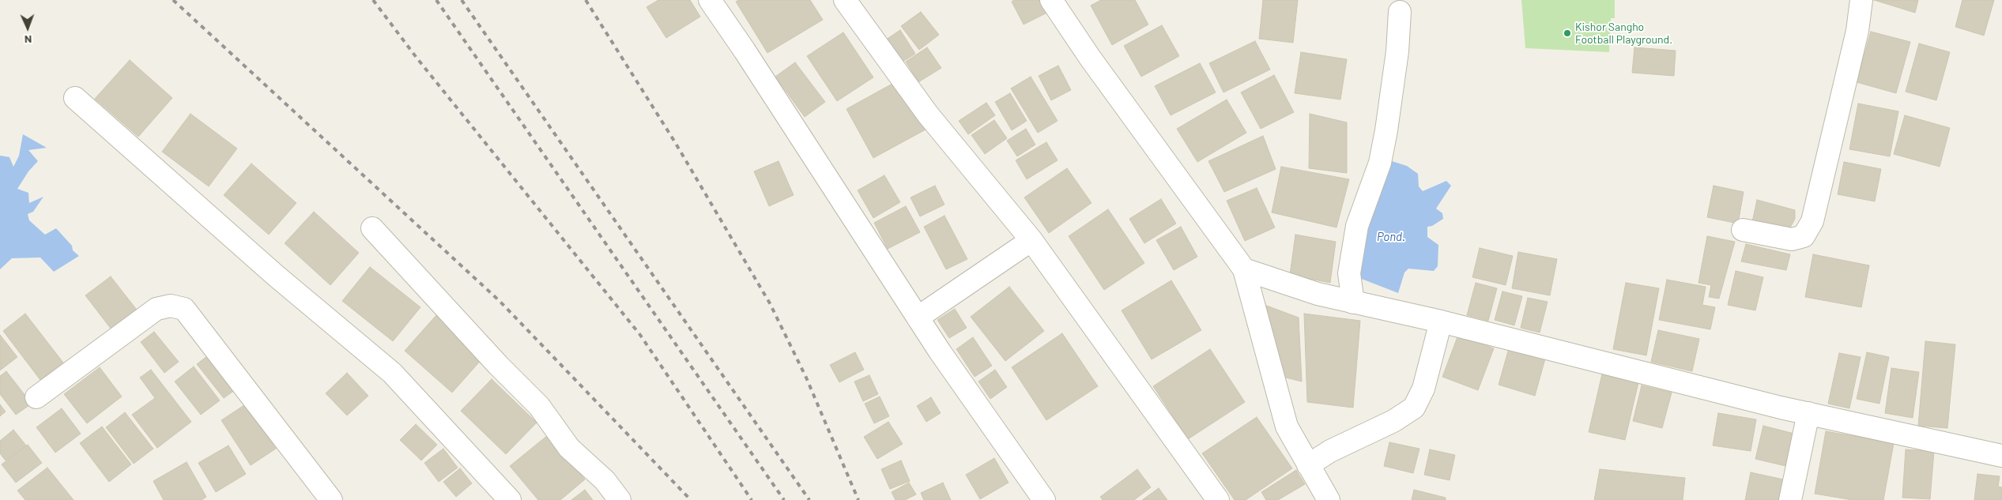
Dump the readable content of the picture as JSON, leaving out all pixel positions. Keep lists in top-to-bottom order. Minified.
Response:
{"water":["Pond."],"places":["Kishor Sangho Football Playground."],"north":"bottom"}
